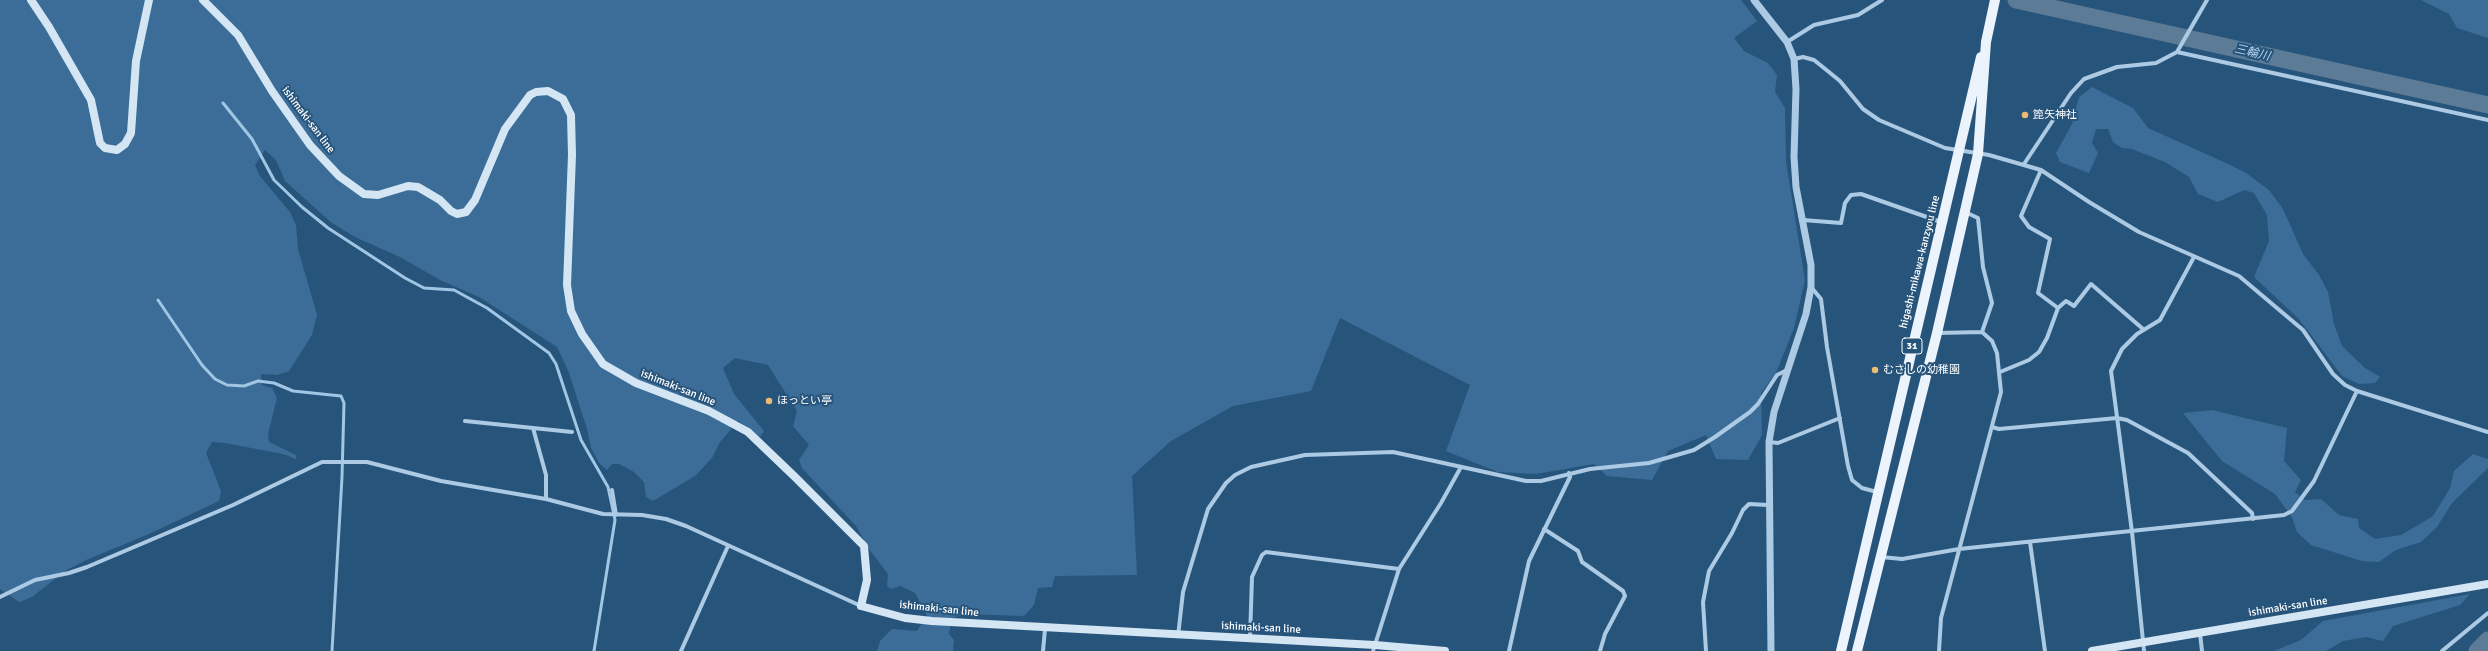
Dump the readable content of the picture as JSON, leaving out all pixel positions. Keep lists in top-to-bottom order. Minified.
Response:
{"streets":{"main road":["ishimaki-san line","higashi-mikawa-kanzyou line","31"]},"water":["三輪川"],"places":["箆矢神社","むさしの幼稚園","ほっとい亭"]}
